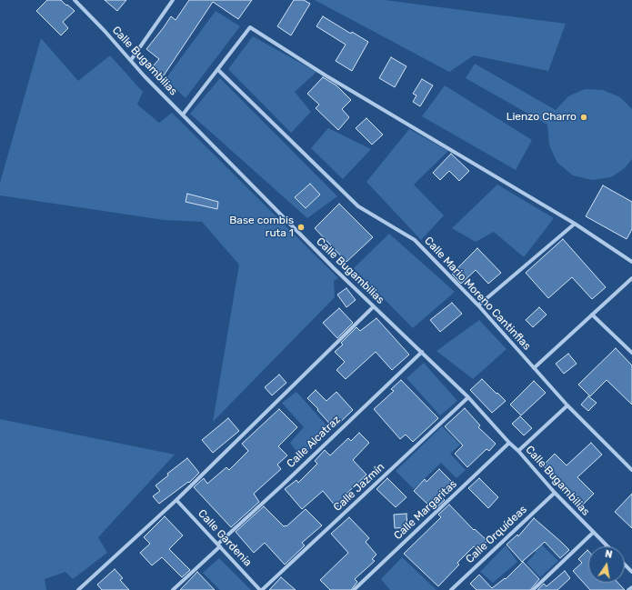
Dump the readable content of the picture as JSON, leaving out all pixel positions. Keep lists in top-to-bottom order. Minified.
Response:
{"streets":{"street":["Calle Bugambilias","Calle Mario Moreno Cantinflas","Calle Alcatraz","Calle Jazmín","Calle Margaritas","Calle Orquídeas","Calle Gardenia"]},"crossings":[["Calle Bugambilias","Calle Alcatraz"],["Calle Bugambilias","Calle Jazmín"],["Calle Bugambilias","Calle Margaritas"],["Calle Bugambilias","Calle Orquídeas"],["Calle Alcatraz","Calle Gardenia"],["Calle Jazmín","Calle Gardenia"]],"places":["Lienzo Charro","Base combis ruta 1"],"north":"top"}
